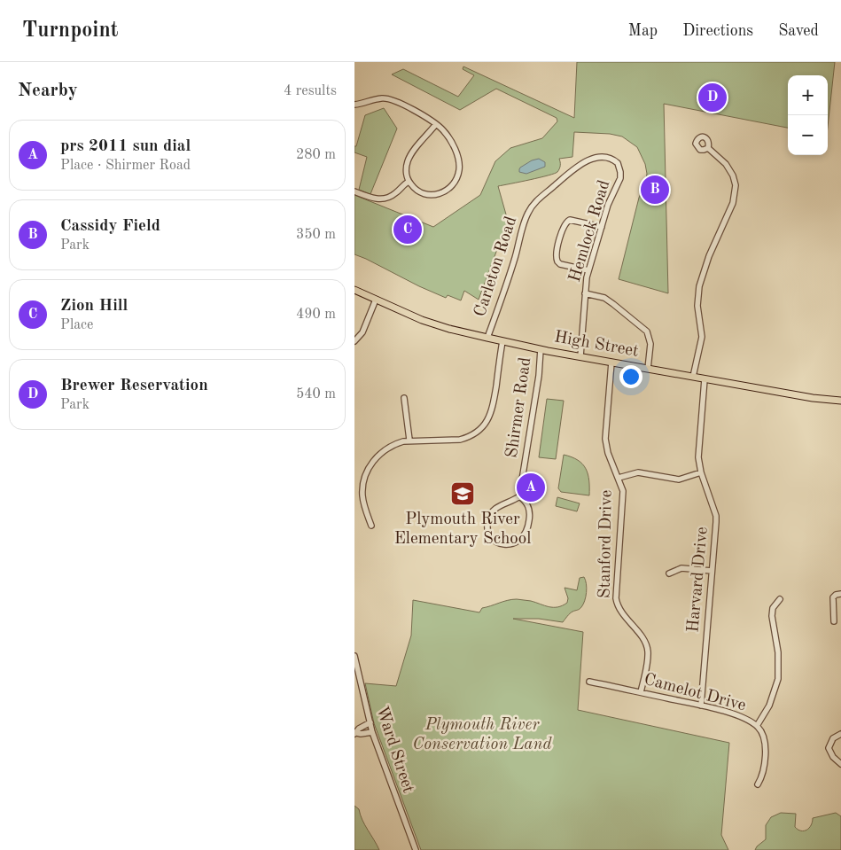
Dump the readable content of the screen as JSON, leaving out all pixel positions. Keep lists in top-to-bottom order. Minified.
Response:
{"streets":{"main road":["High Street"],"street":["Hemlock Road","Carleton Road","Shirmer Road","Stanford Drive","Harvard Drive","Camelot Drive","Ward Street"]},"crossings":[["Hemlock Road","Carleton Road"],["Hemlock Road","High Street"],["Carleton Road","High Street"],["High Street","Shirmer Road"],["High Street","Stanford Drive"],["High Street","Harvard Drive"],["Stanford Drive","Camelot Drive"],["Harvard Drive","Camelot Drive"]],"parks":["Plymouth River Conservation Land"],"places":{"school or university":["Plymouth River Elementary School"]},"page":{"header":"Turnpoint","nav":["Map","Directions","Saved"],"heading":["Nearby","4 results"],"map_buttons":["+","−"],"pins":["D","B","C","A"],"list":[{"mark":"A","name":"prs 2011 sun dial","note":"Place · Shirmer Road","value":"280 m"},{"mark":"B","name":"Cassidy Field","note":"Park","value":"350 m"},{"mark":"C","name":"Zion Hill","note":"Place","value":"490 m"},{"mark":"D","name":"Brewer Reservation","note":"Park","value":"540 m"}]}}
